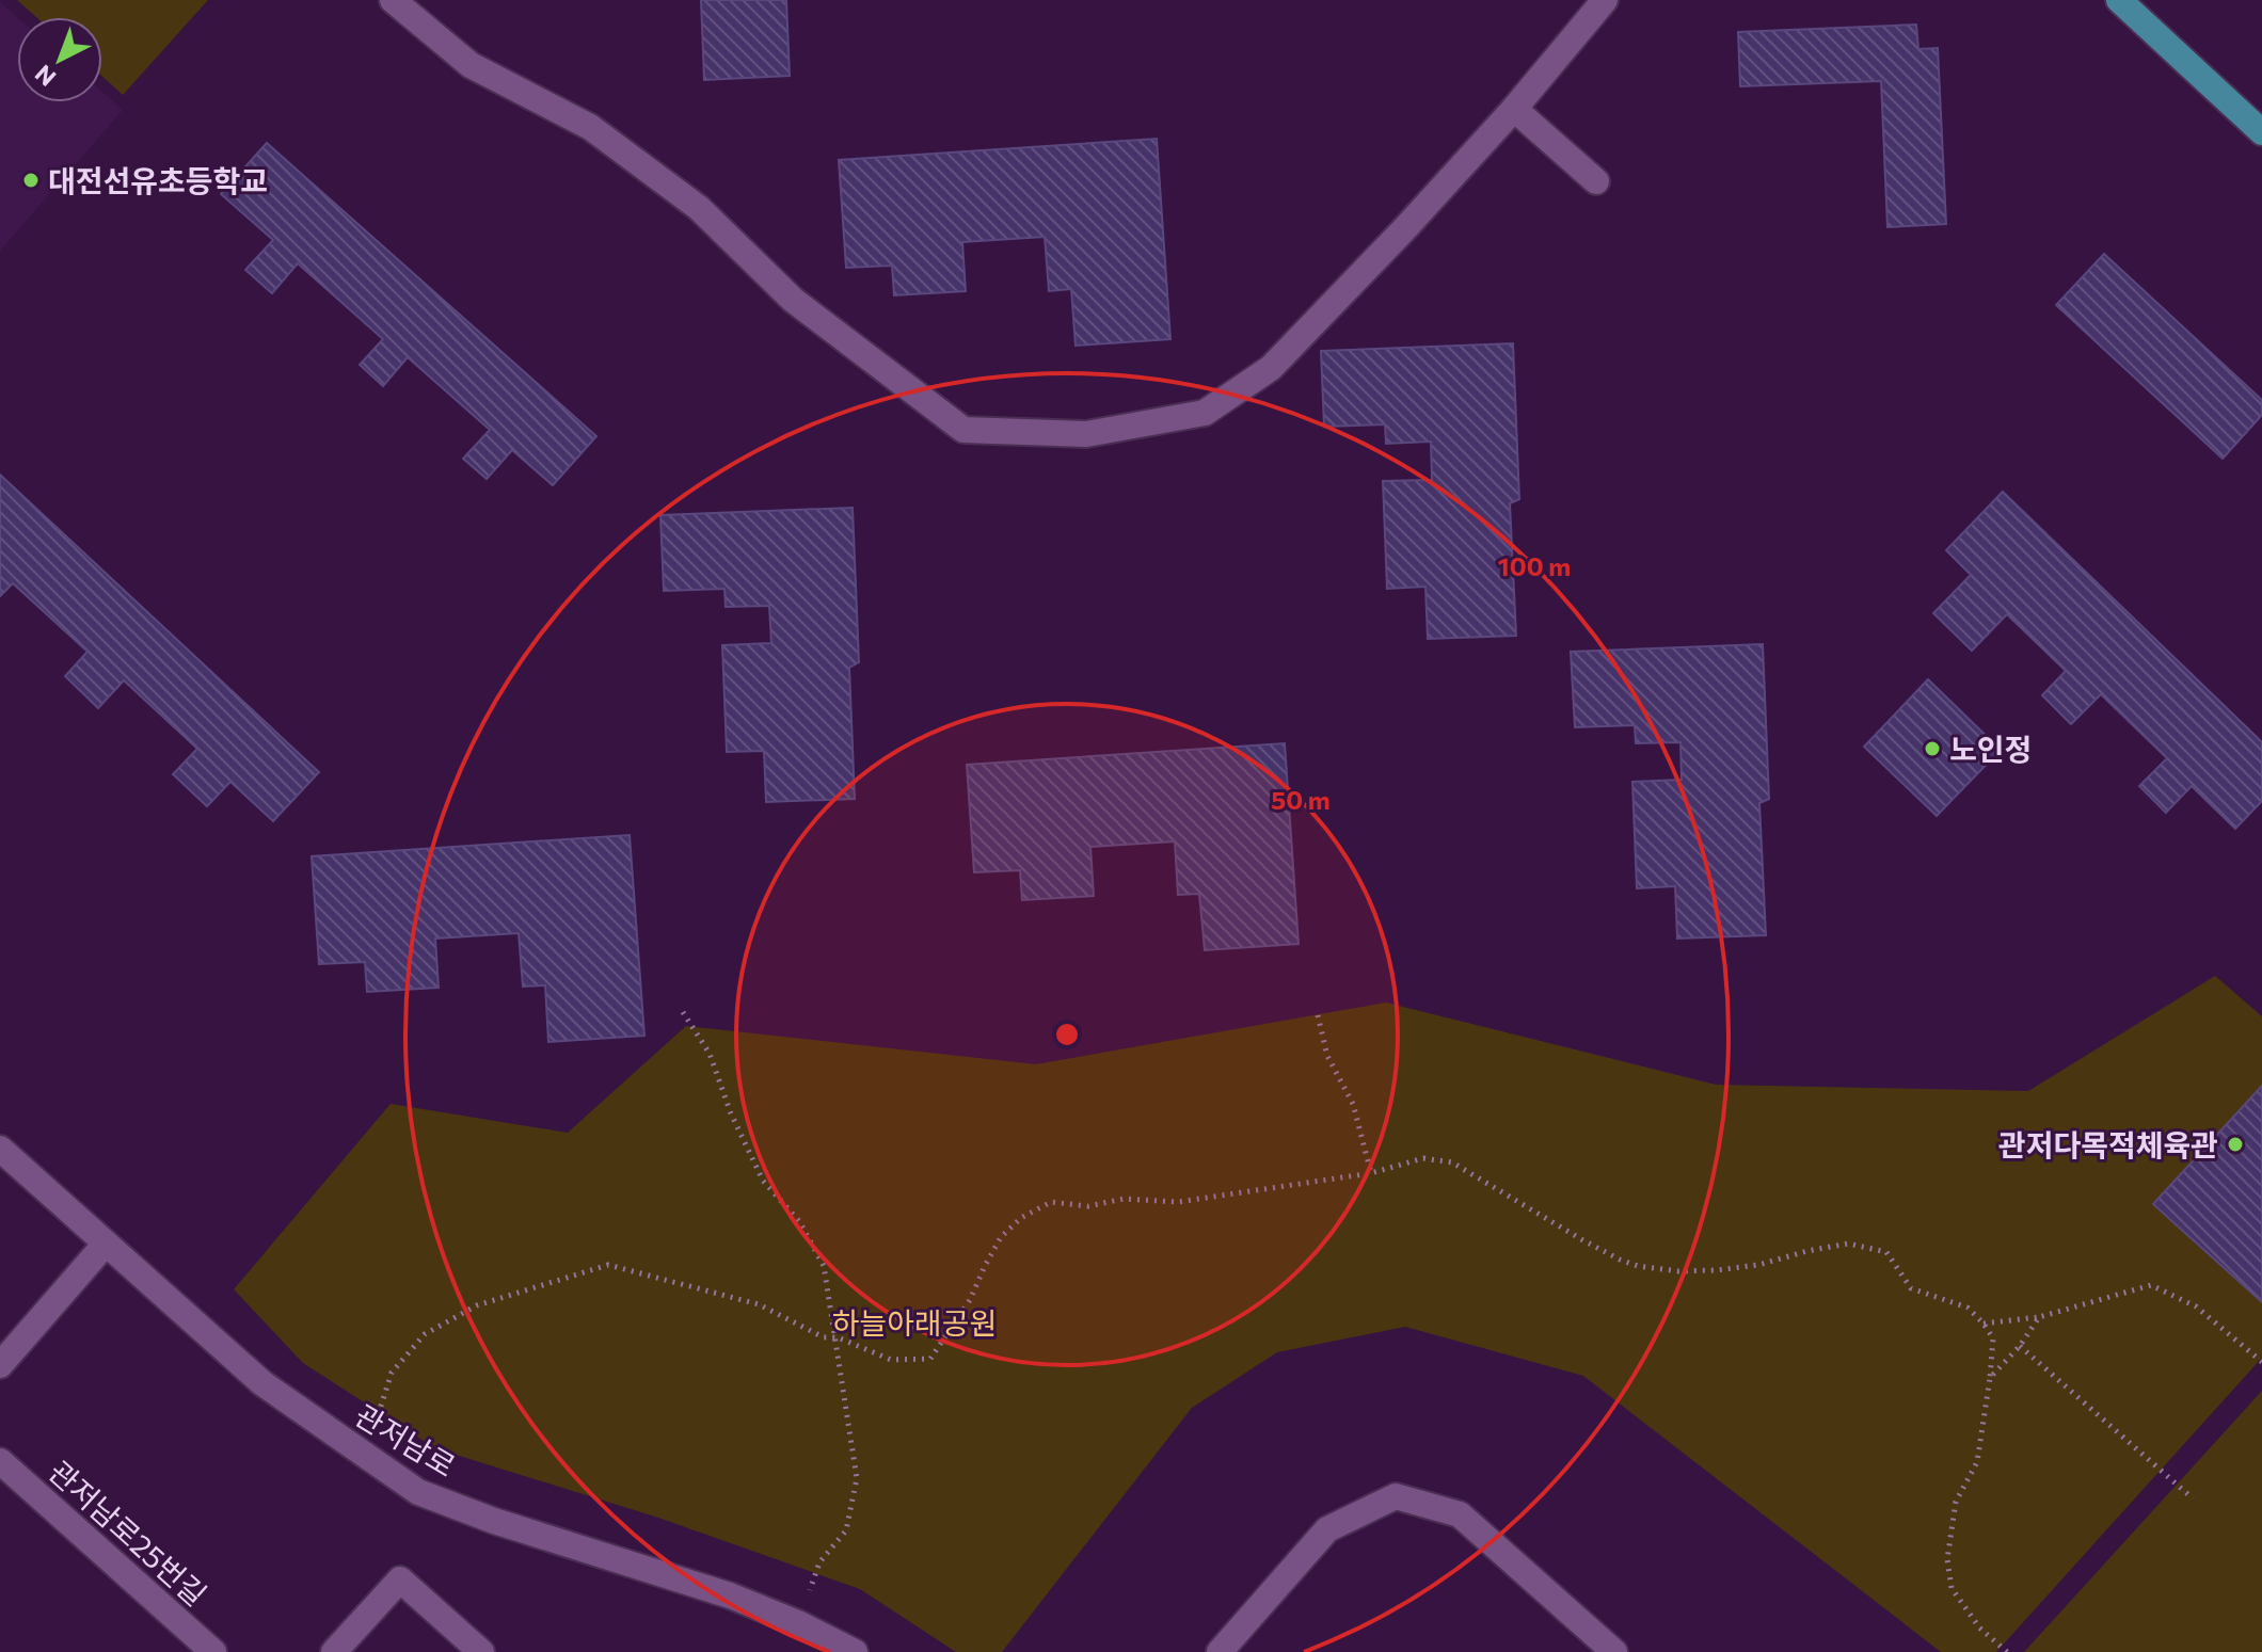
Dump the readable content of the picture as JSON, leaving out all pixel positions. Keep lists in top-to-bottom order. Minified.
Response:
{"streets":{"street":["관저남로","관저남로25번길"]},"parks":["하늘아래공원"],"places":["대전선유초등학교","노인정","관저다목적체육관"],"north":"bottom left","rings":["100 m","50 m"]}
